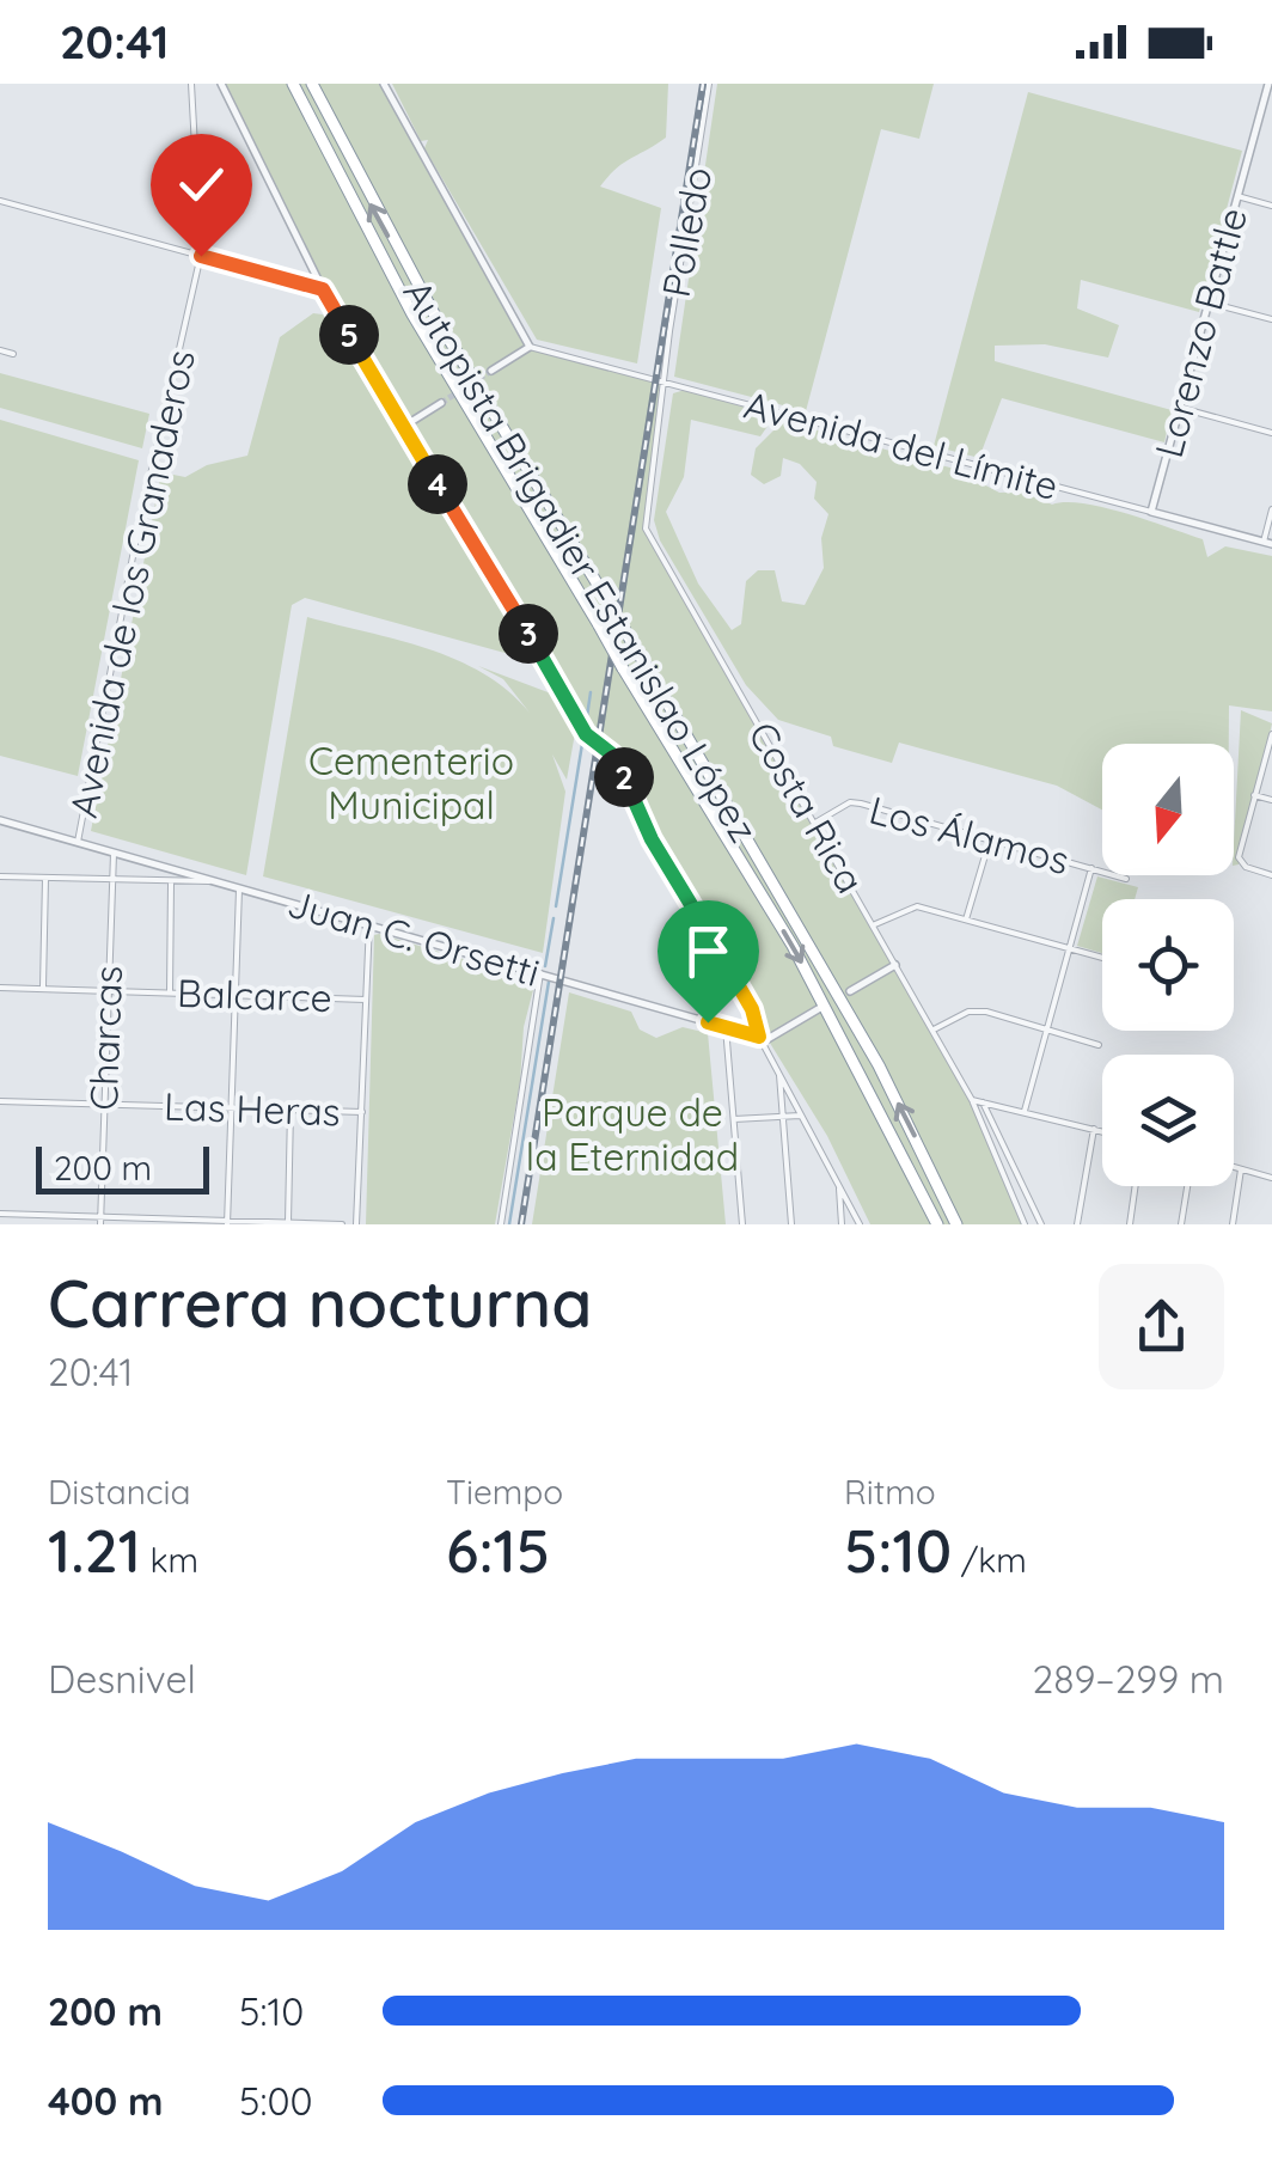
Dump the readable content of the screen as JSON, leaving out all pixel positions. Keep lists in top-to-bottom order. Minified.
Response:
{"streets":{"highway":["Autopista Brigadier Estanislao López"],"street":["Polledo","Lorenzo Battle","Avenida del Límite","Avenida de los Granaderos","Costa Rica","Los Álamos","Juan C. Orsetti","Balcarce","Charcas","Las Heras"]},"crossings":[["Polledo","Avenida del Límite"],["Polledo","Costa Rica"],["Lorenzo Battle","Avenida del Límite"],["Avenida del Límite","Costa Rica"],["Avenida de los Granaderos","Juan C. Orsetti"],["Costa Rica","Los Álamos"],["Juan C. Orsetti","Charcas"],["Balcarce","Charcas"],["Charcas","Las Heras"]],"parks":["Cementerio Municipal","Parque de la Eternidad"],"scale_bar":"200 m","north":"bottom","page":{"status":"20:41","pins":["5","4","3","2"],"scale":"200 m","heading":["Carrera nocturna","20:41"],"stats":[["Distancia","1.21 km"],["Tiempo","6:15"],["Ritmo","5:10 /km"]],"chart":["Desnivel","289–299 m"],"list":[{"name":"200 m","note":"5:10"},{"name":"400 m","note":"5:00"}]}}
